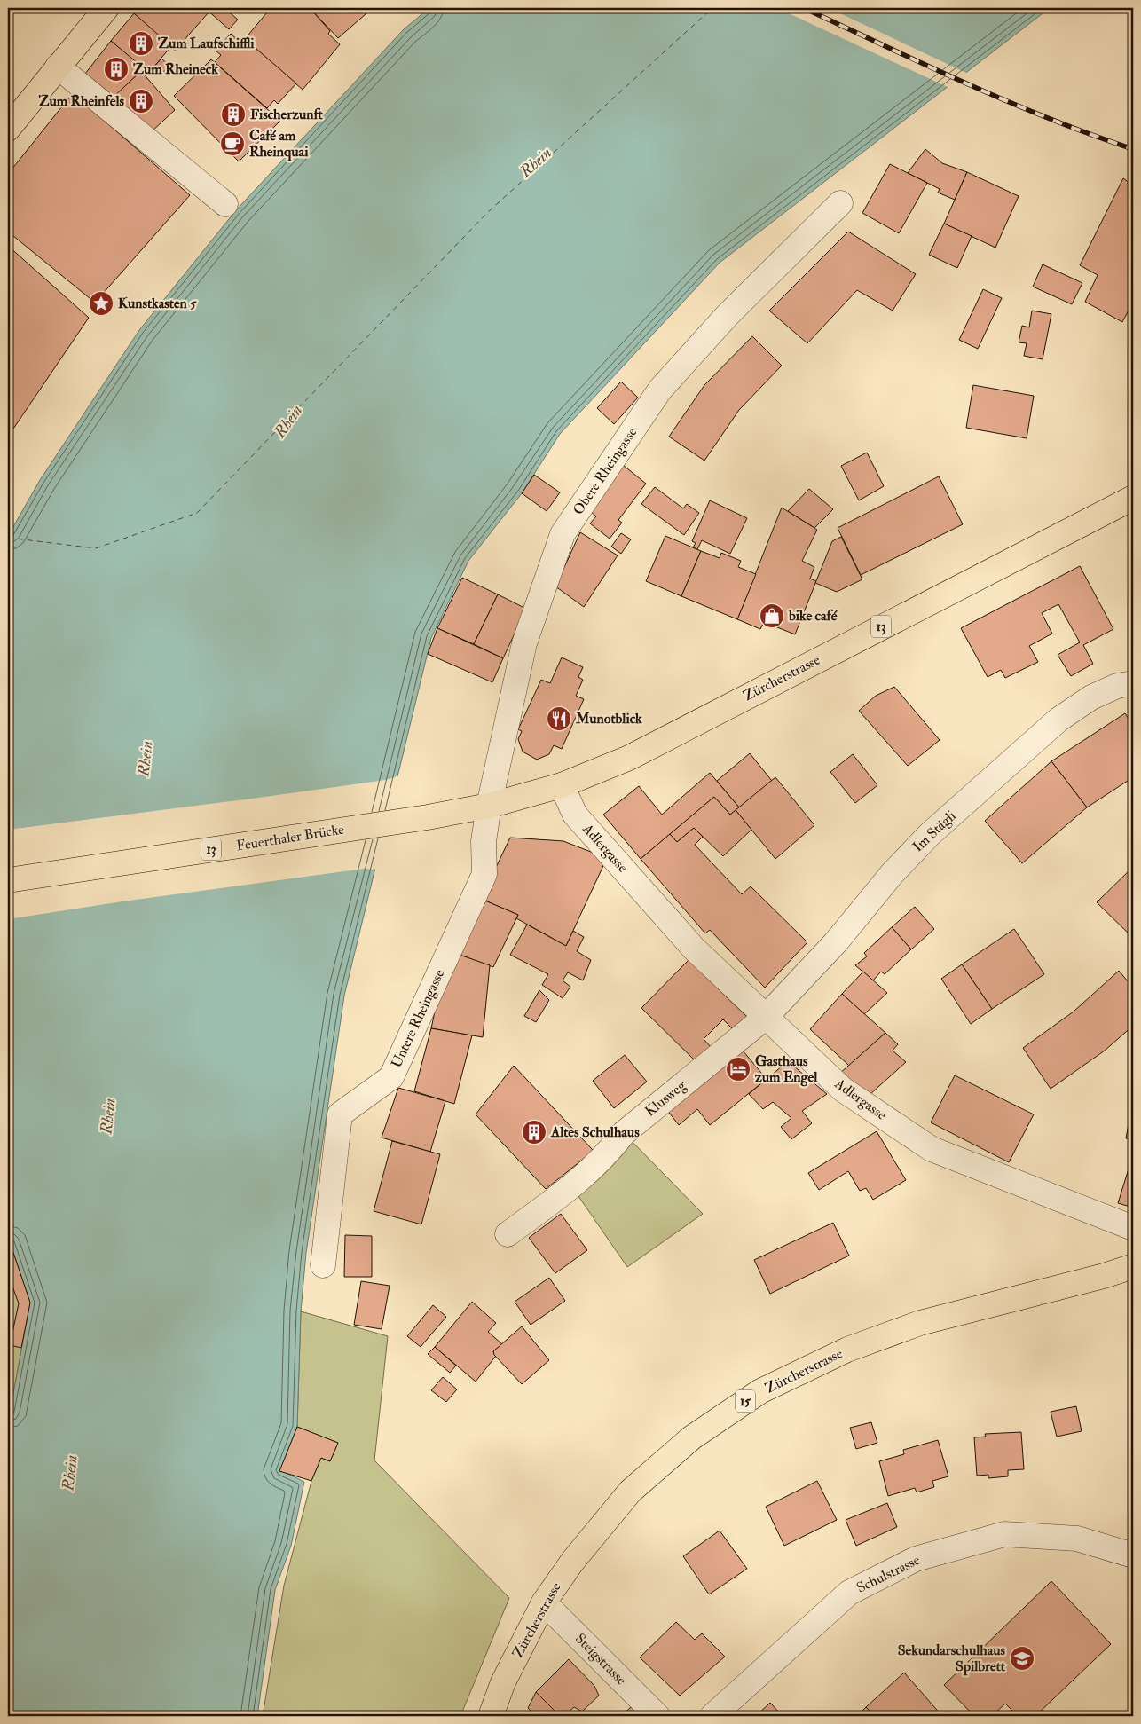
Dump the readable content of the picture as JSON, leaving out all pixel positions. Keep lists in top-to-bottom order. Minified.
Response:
{"streets":{"main road":["13","Zürcherstrasse","Feuerthaler Brücke","15"],"street":["Obere Rheingasse","Im Stägli","Adlergasse","Untere Rheingasse","Klusweg","Schulstrasse","Steigstrasse"]},"crossings":[["Obere Rheingasse","Zürcherstrasse"],["Obere Rheingasse","Untere Rheingasse"],["Zürcherstrasse","Feuerthaler Brücke"],["Zürcherstrasse","Adlergasse"],["Zürcherstrasse","Untere Rheingasse"],["Zürcherstrasse","Steigstrasse"],["Im Stägli","Adlergasse"],["Im Stägli","Klusweg"],["Adlergasse","Klusweg"]],"water":["Rhein"],"places":{"building":["Zum Laufschiffli","Zum Rheineck","Zum Rheinfels","Fischerzunft","Altes Schulhaus"],"cafe":["Café am Rheinquai"],"place":["Kunstkasten 5"],"shop":["bike café"],"restaurant":["Munotblick"],"hotel":["Gasthaus zum Engel"],"school or university":["Sekundarschulhaus Spilbrett"]}}
